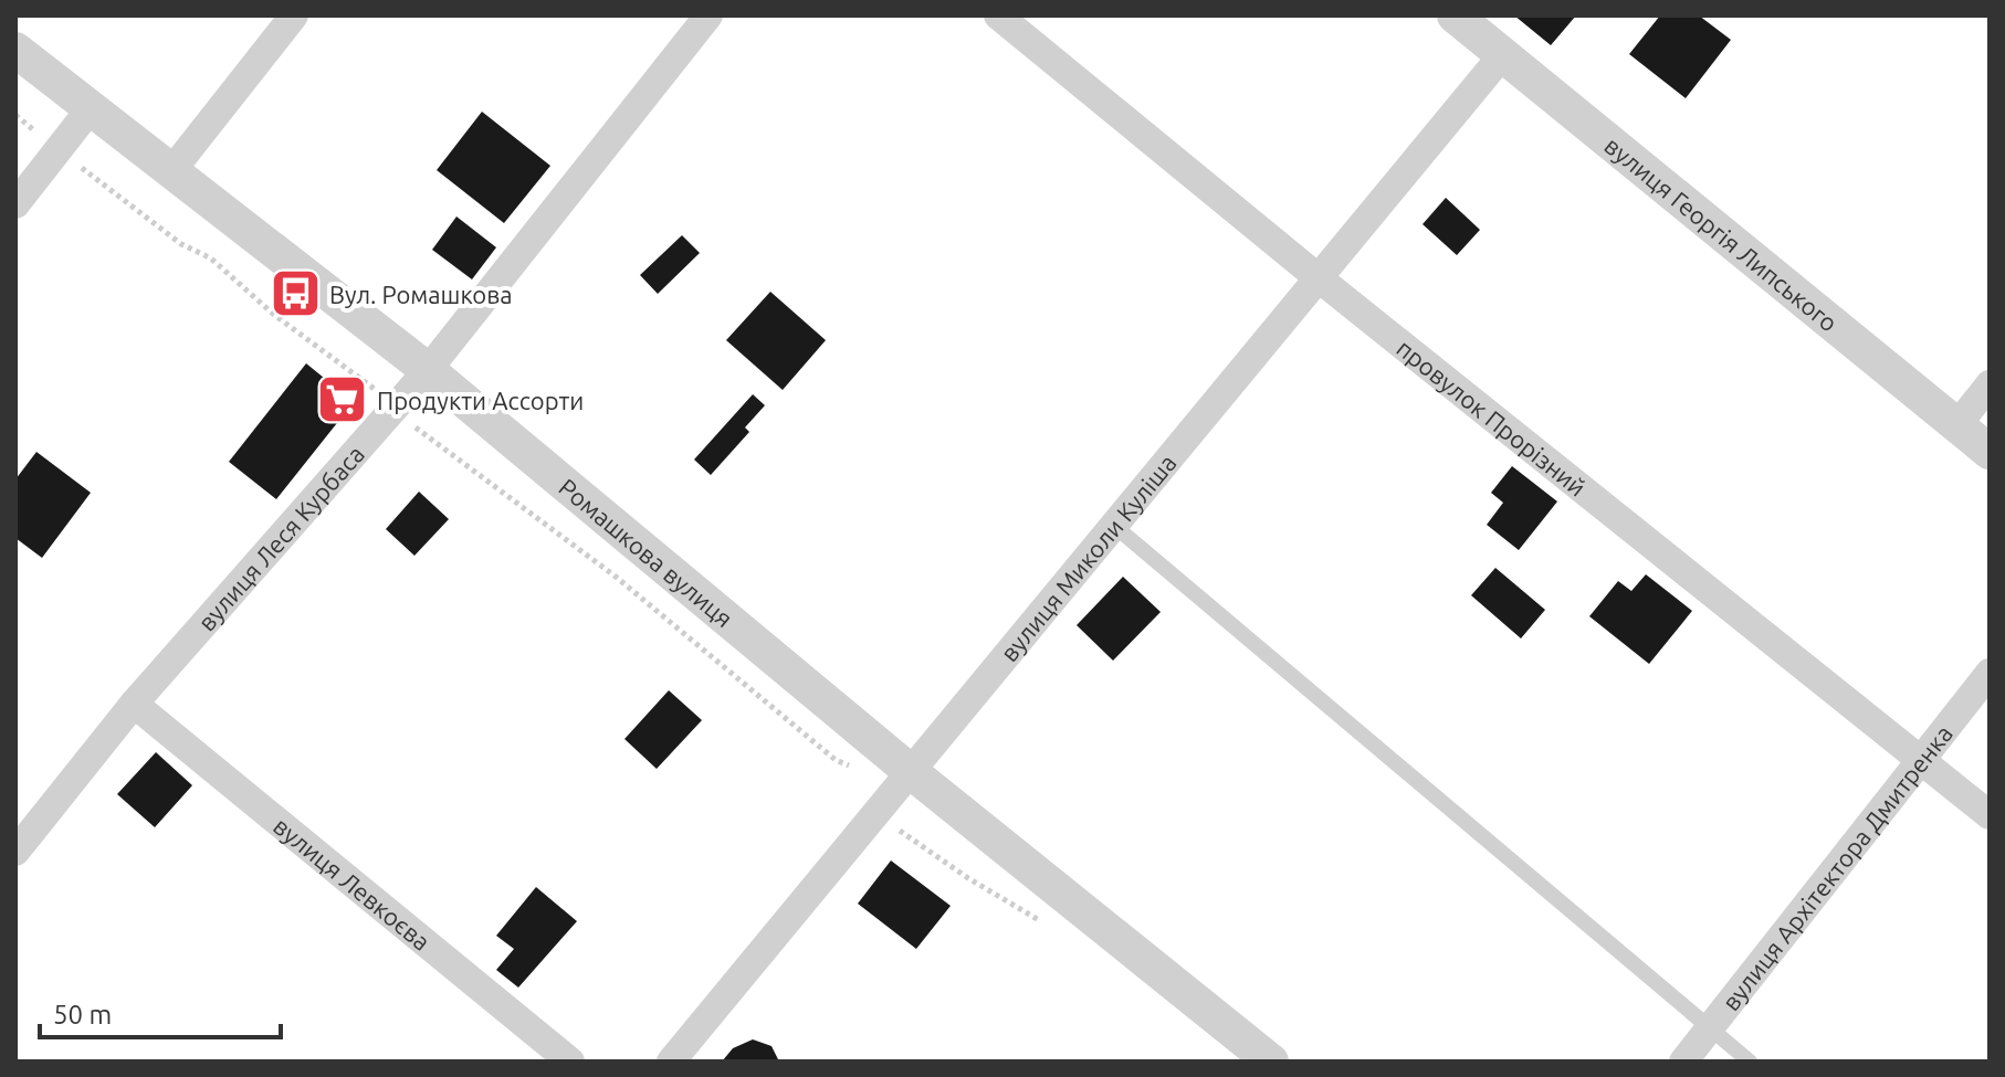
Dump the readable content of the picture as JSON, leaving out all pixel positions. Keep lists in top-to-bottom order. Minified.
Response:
{"streets":{"street":["вулиця Георгія Липського","провулок Прорізний","вулиця Леся Курбаса","Ромашкова вулиця","вулиця Миколи Куліша","вулиця Архітектора Дмитренка","вулиця Левкоєва"]},"crossings":[["вулиця Георгія Липського","вулиця Миколи Куліша"],["провулок Прорізний","вулиця Миколи Куліша"],["провулок Прорізний","вулиця Архітектора Дмитренка"],["вулиця Леся Курбаса","Ромашкова вулиця"],["вулиця Леся Курбаса","вулиця Левкоєва"],["Ромашкова вулиця","вулиця Миколи Куліша"]],"places":{"bus stop":["Вул. Ромашкова"],"supermarket":["Продукти Ассорти"]},"scale_bar":"50 m"}
